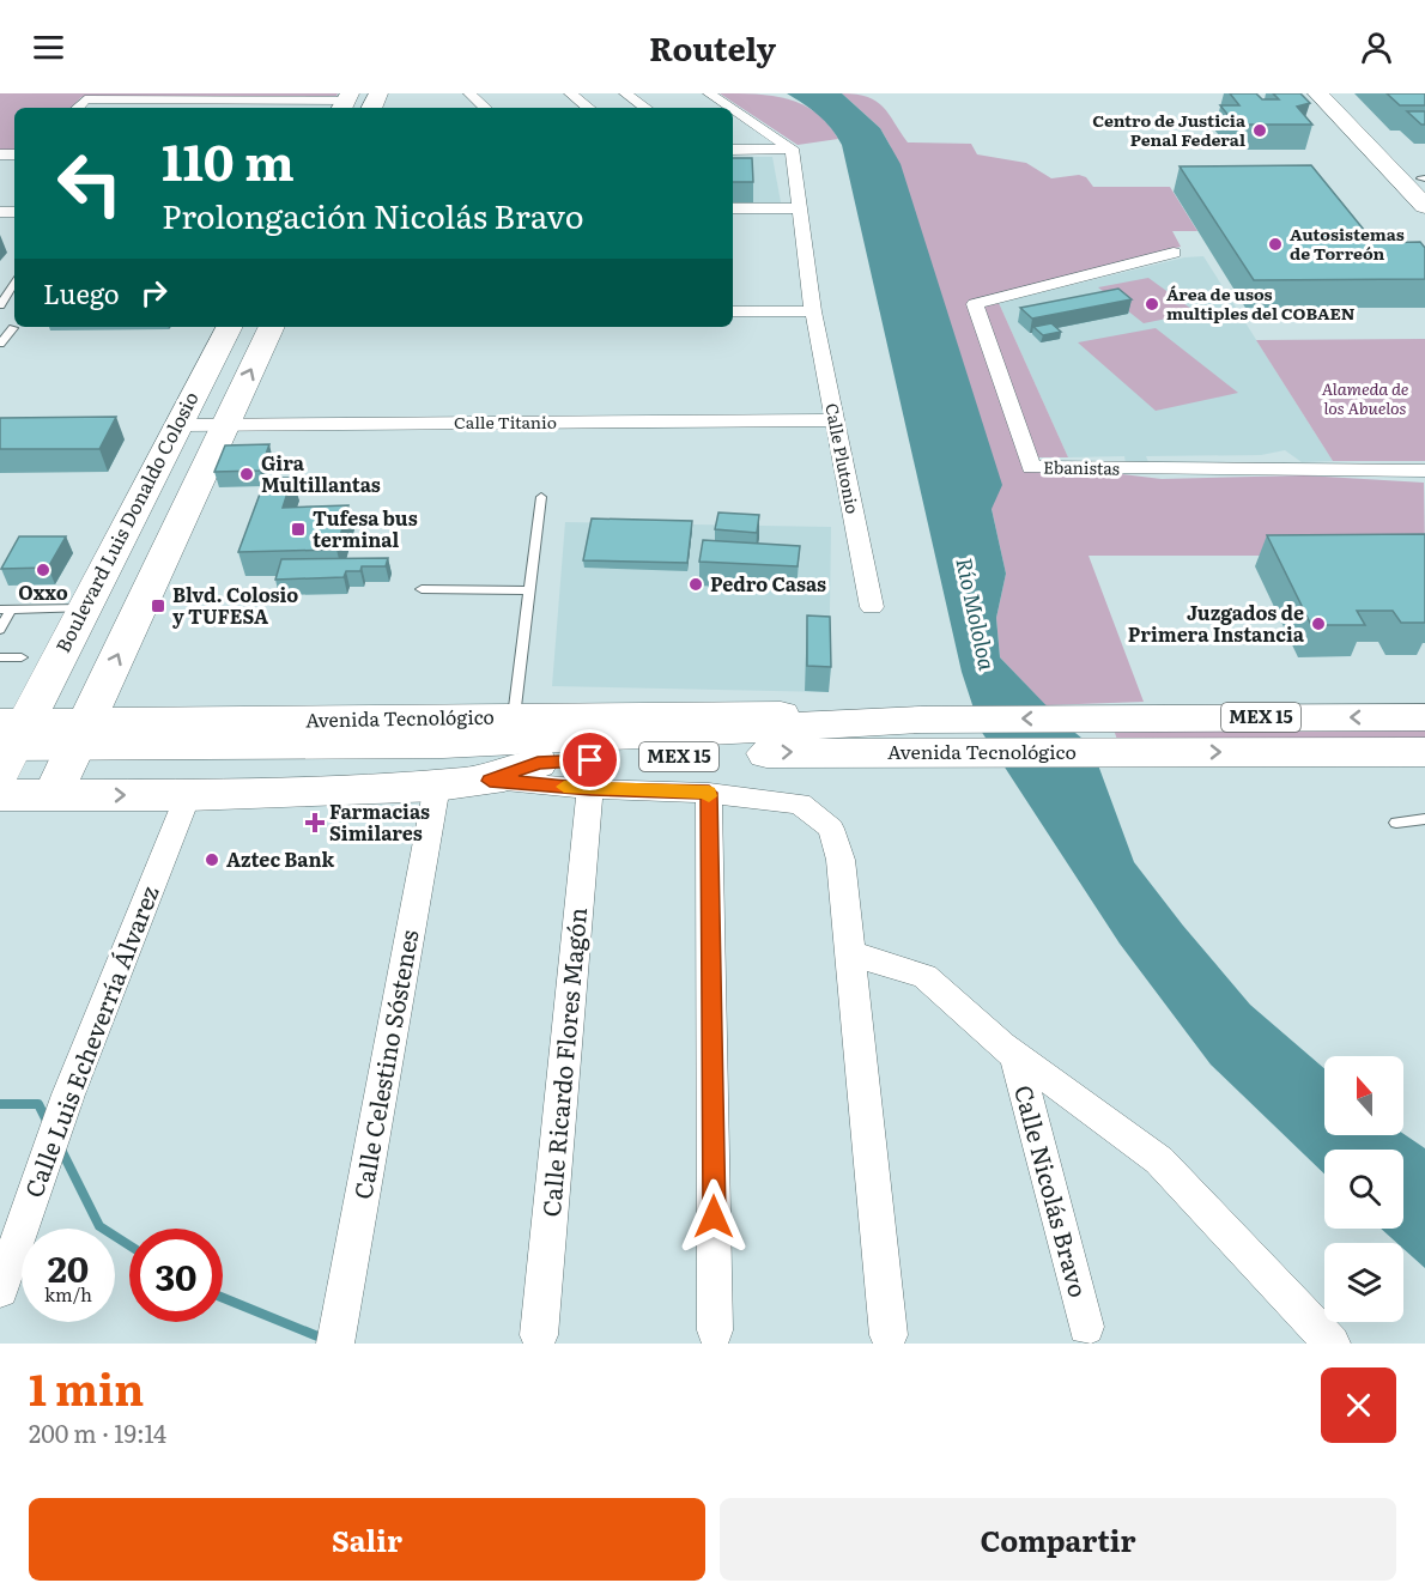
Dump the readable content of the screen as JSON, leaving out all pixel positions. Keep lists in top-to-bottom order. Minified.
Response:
{"streets":{"main road":["Boulevard Luis Donaldo Colosio","MEX 15","Avenida Tecnológico"],"street":["Calle Titanio","Calle Plutonio","Ebanistas","Calle Luis Echeverría Álvarez","Calle Ricardo Flores Magón","Calle Celestino Sóstenes","Calle Nicolás Bravo"]},"crossings":[["Calle Titanio","Calle Plutonio"],["Calle Titanio","Boulevard Luis Donaldo Colosio"],["Boulevard Luis Donaldo Colosio","Avenida Tecnológico"],["Avenida Tecnológico","Calle Luis Echeverría Álvarez"],["Avenida Tecnológico","Calle Celestino Sóstenes"]],"water":["Río Mololoa"],"parks":["Alameda de los Abuelos"],"places":{"other":["Centro de Justicia Penal Federal","Autosistemas de Torreón","Área de usos multiples del COBAEN","Gira Multillantas","Oxxo","Pedro Casas","Juzgados de Primera Instancia","Aztec Bank"],"transit":["Tufesa bus terminal","Blvd. Colosio y TUFESA"],"health":["Farmacias Similares"]},"north":"top","page":{"header":"Routely","turn":["110 m","Prolongación Nicolás Bravo"],"then":"Luego","speed":"20 km/h","limit":"30","heading":["1 min","200 m · 19:14"],"buttons":["Salir","Compartir"]}}
